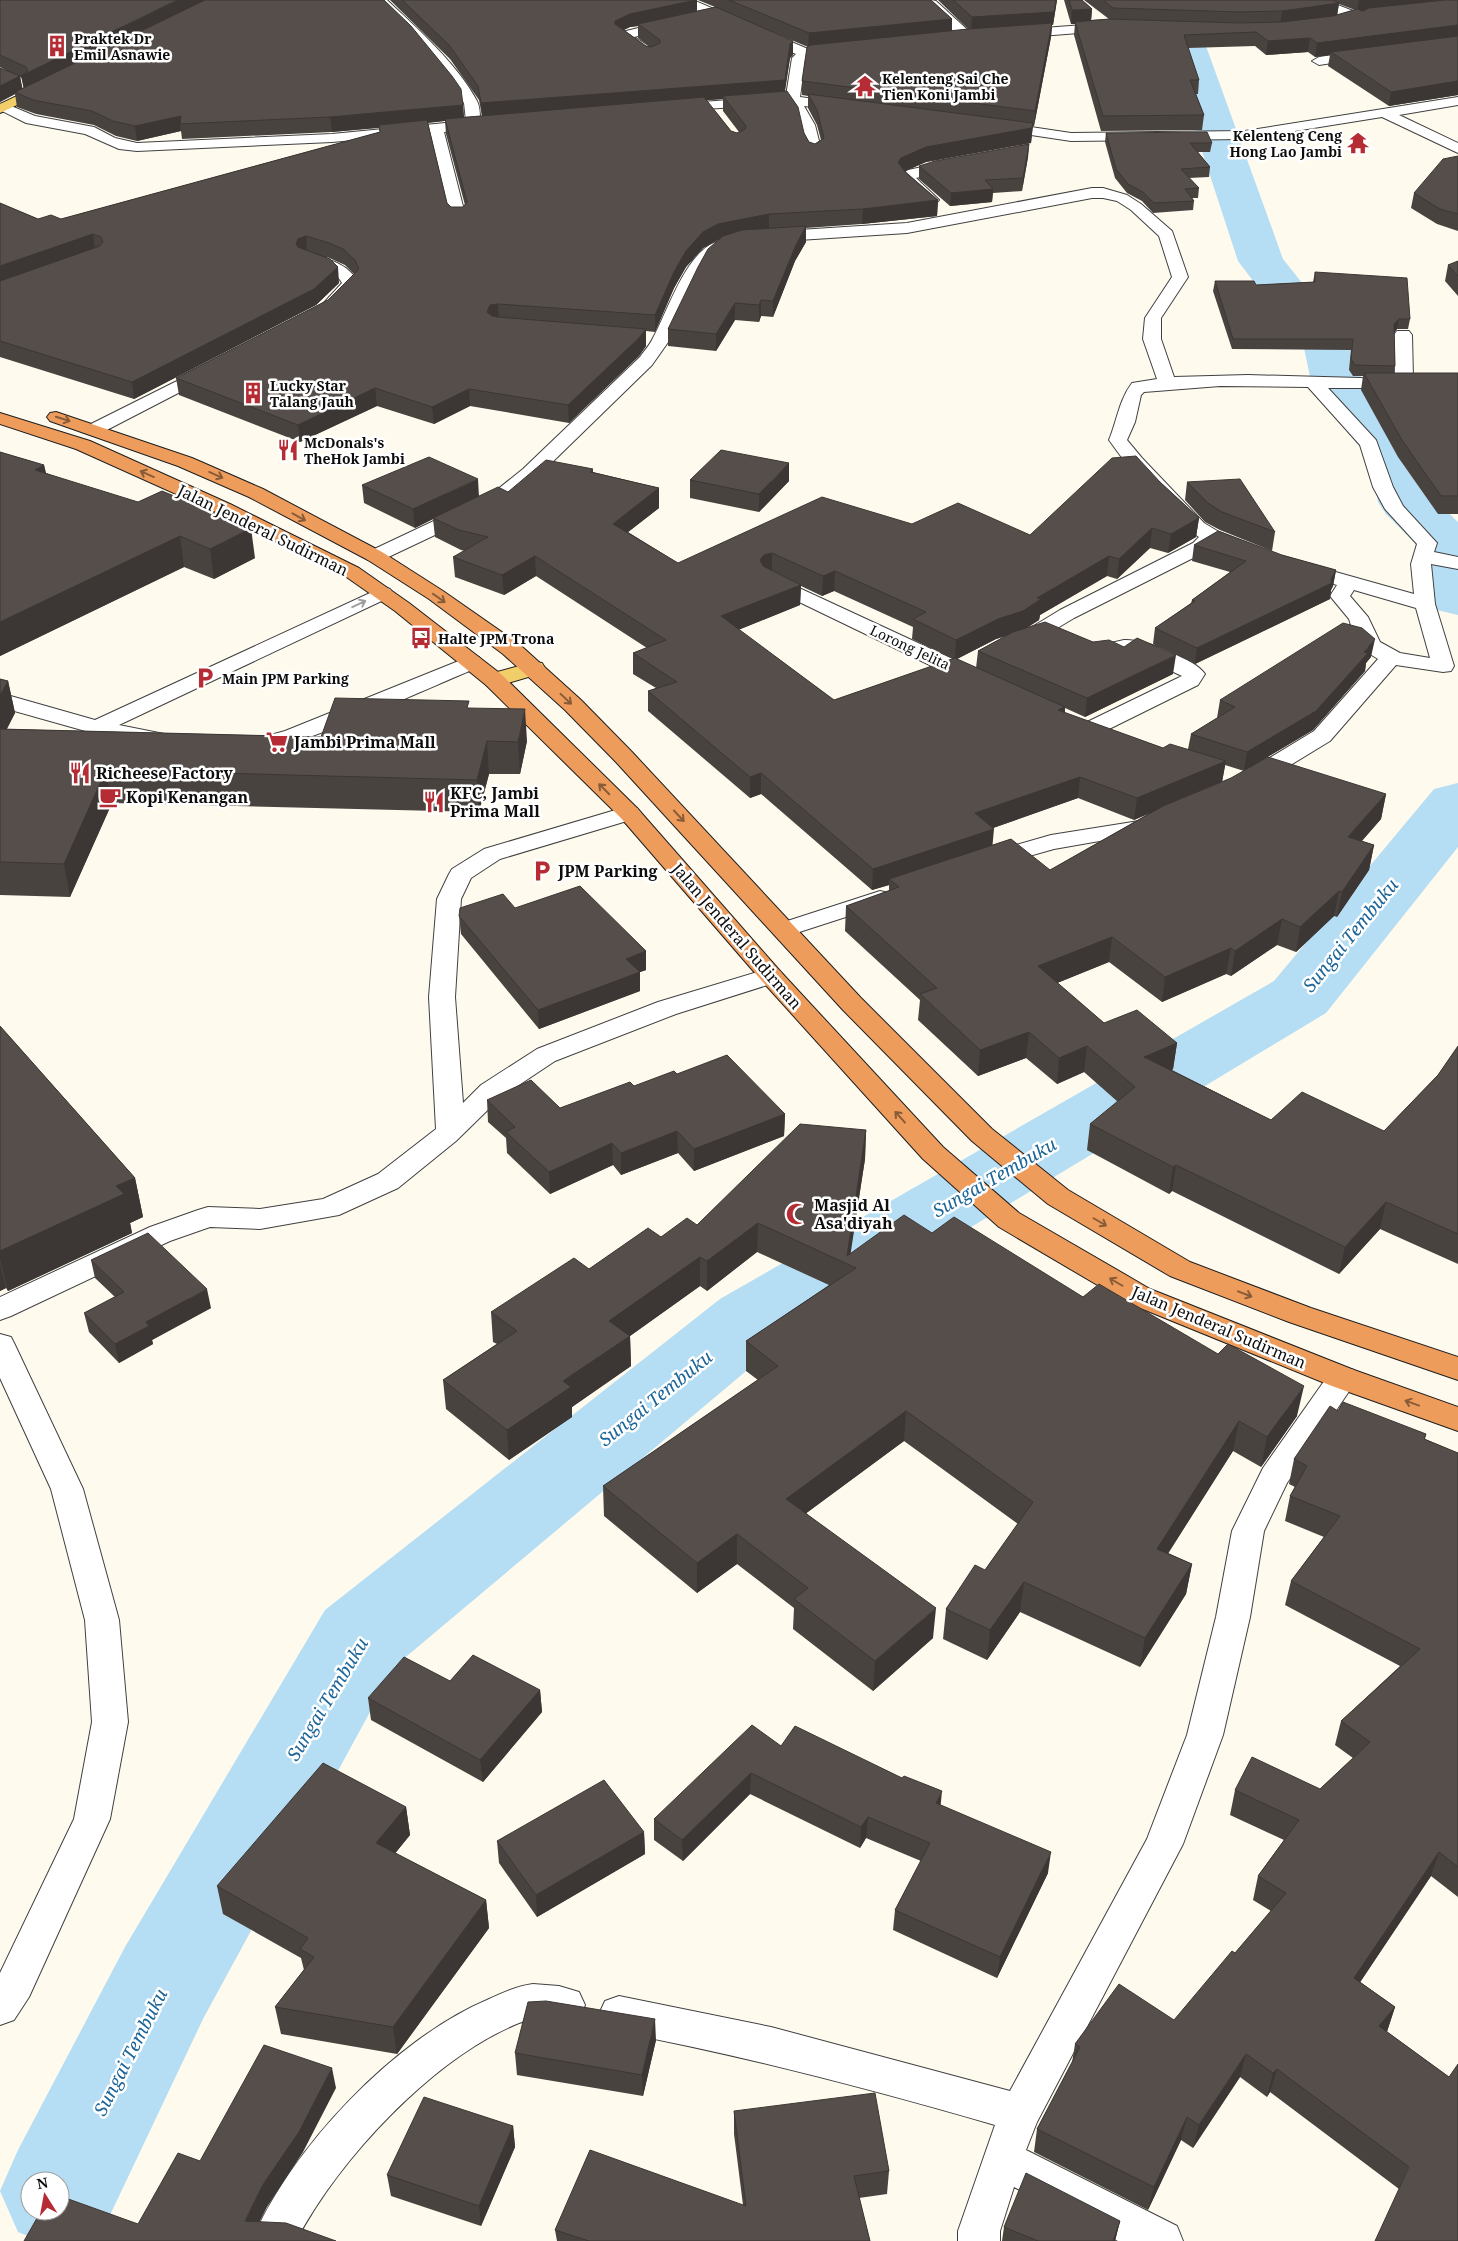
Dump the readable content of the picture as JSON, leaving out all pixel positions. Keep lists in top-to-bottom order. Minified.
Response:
{"streets":{"highway":["Jalan Jenderal Sudirman"],"street":["Lorong Jelita"]},"water":["Sungai Tembuku"],"places":{"building":["Praktek Dr Emil Asnawie","Lucky Star Talang Jauh"],"temple":["Kelenteng Sai Che Tien Koni Jambi","Kelenteng Ceng Hong Lao Jambi"],"restaurant":["McDonals's TheHok Jambi","Richeese Factory","KFC, Jambi Prima Mall"],"bus stop":["Halte JPM Trona"],"parking":["Main JPM Parking","JPM Parking"],"supermarket":["Jambi Prima Mall"],"cafe":["Kopi Kenangan"],"mosque":["Masjid Al Asa'diyah"]},"north":"top"}
